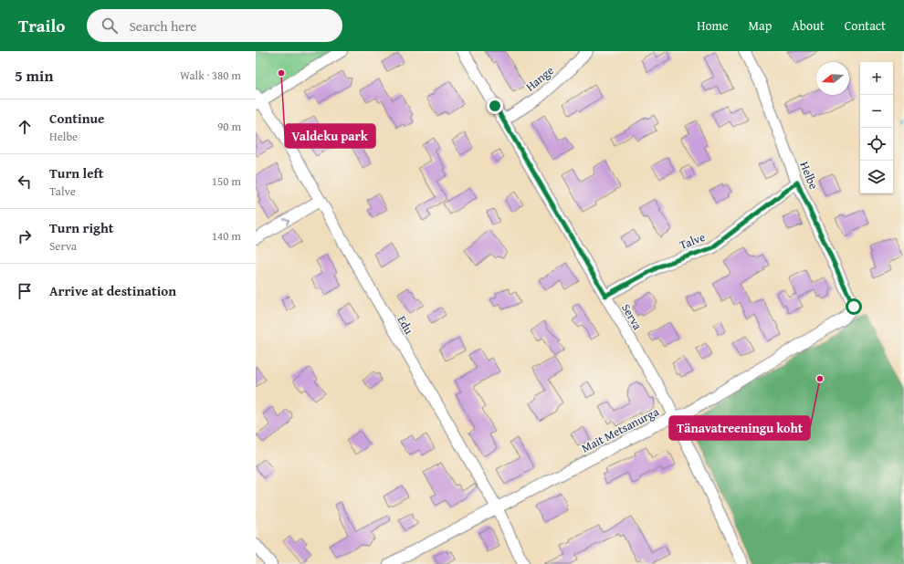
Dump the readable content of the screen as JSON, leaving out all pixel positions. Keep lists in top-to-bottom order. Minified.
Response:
{"streets":{"street":["Hange","Helbe","Talve","Serva","Edu","Mait Metsanurga"]},"crossings":[["Hange","Serva"],["Helbe","Talve"],["Helbe","Mait Metsanurga"],["Talve","Serva"],["Serva","Mait Metsanurga"],["Edu","Mait Metsanurga"]],"places":["Valdeku park","Tänavatreeningu koht"],"north":"left","page":{"header":"Trailo","search":"Search here","nav":["Home","Map","About","Contact"],"heading":["5 min","Walk · 380 m"],"map_buttons":["+","−"],"list":[["Continue","Helbe","90 m"],["Turn left","Talve","150 m"],["Turn right","Serva","140 m"],"Arrive at destination"]}}
